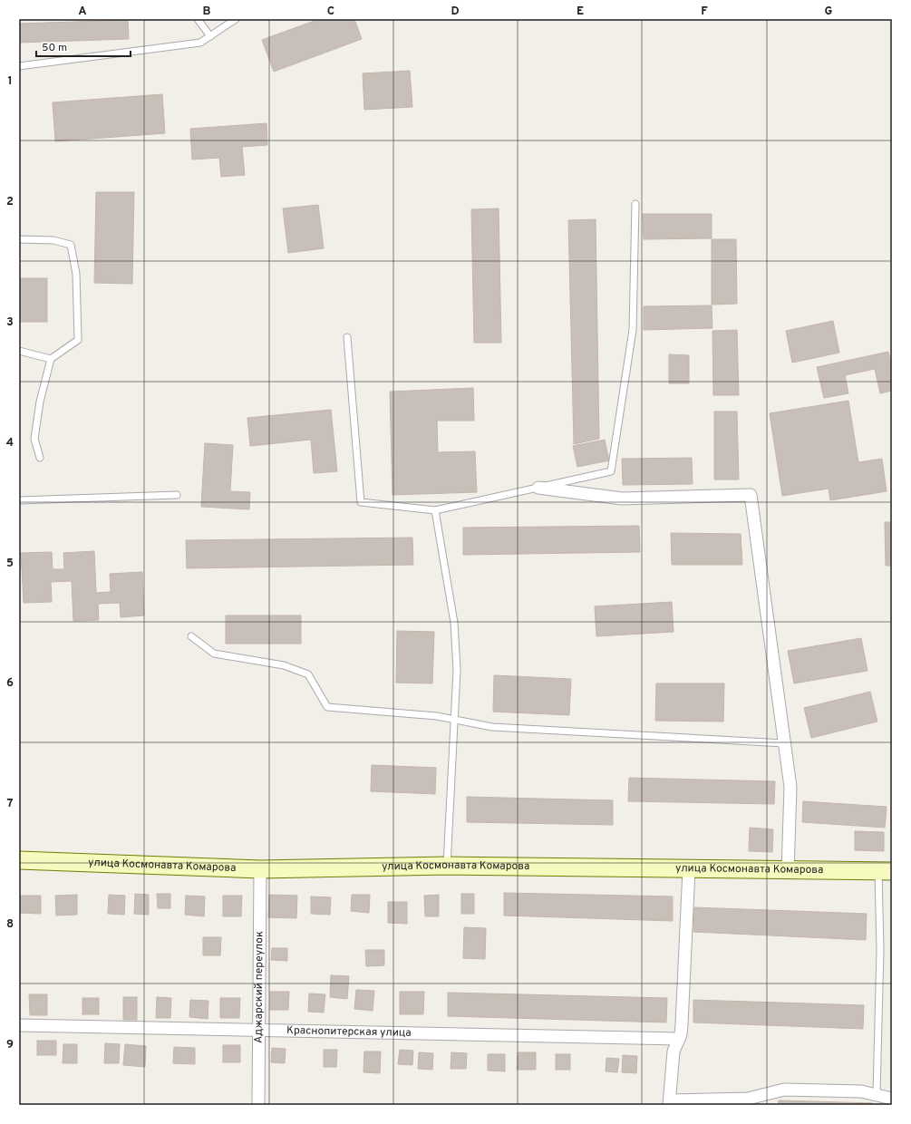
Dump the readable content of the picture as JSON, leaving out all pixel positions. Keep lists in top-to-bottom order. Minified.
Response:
{"streets":{"main road":["улица Космонавта Комарова"],"street":["Аджарский переулок","Краснопитерская улица"]},"crossings":[["улица Космонавта Комарова","Аджарский переулок"],["Аджарский переулок","Краснопитерская улица"]],"scale_bar":"50 m","grid":{"columns":["A","B","C","D","E","F","G"],"rows":["1","2","3","4","5","6","7","8","9"]}}
